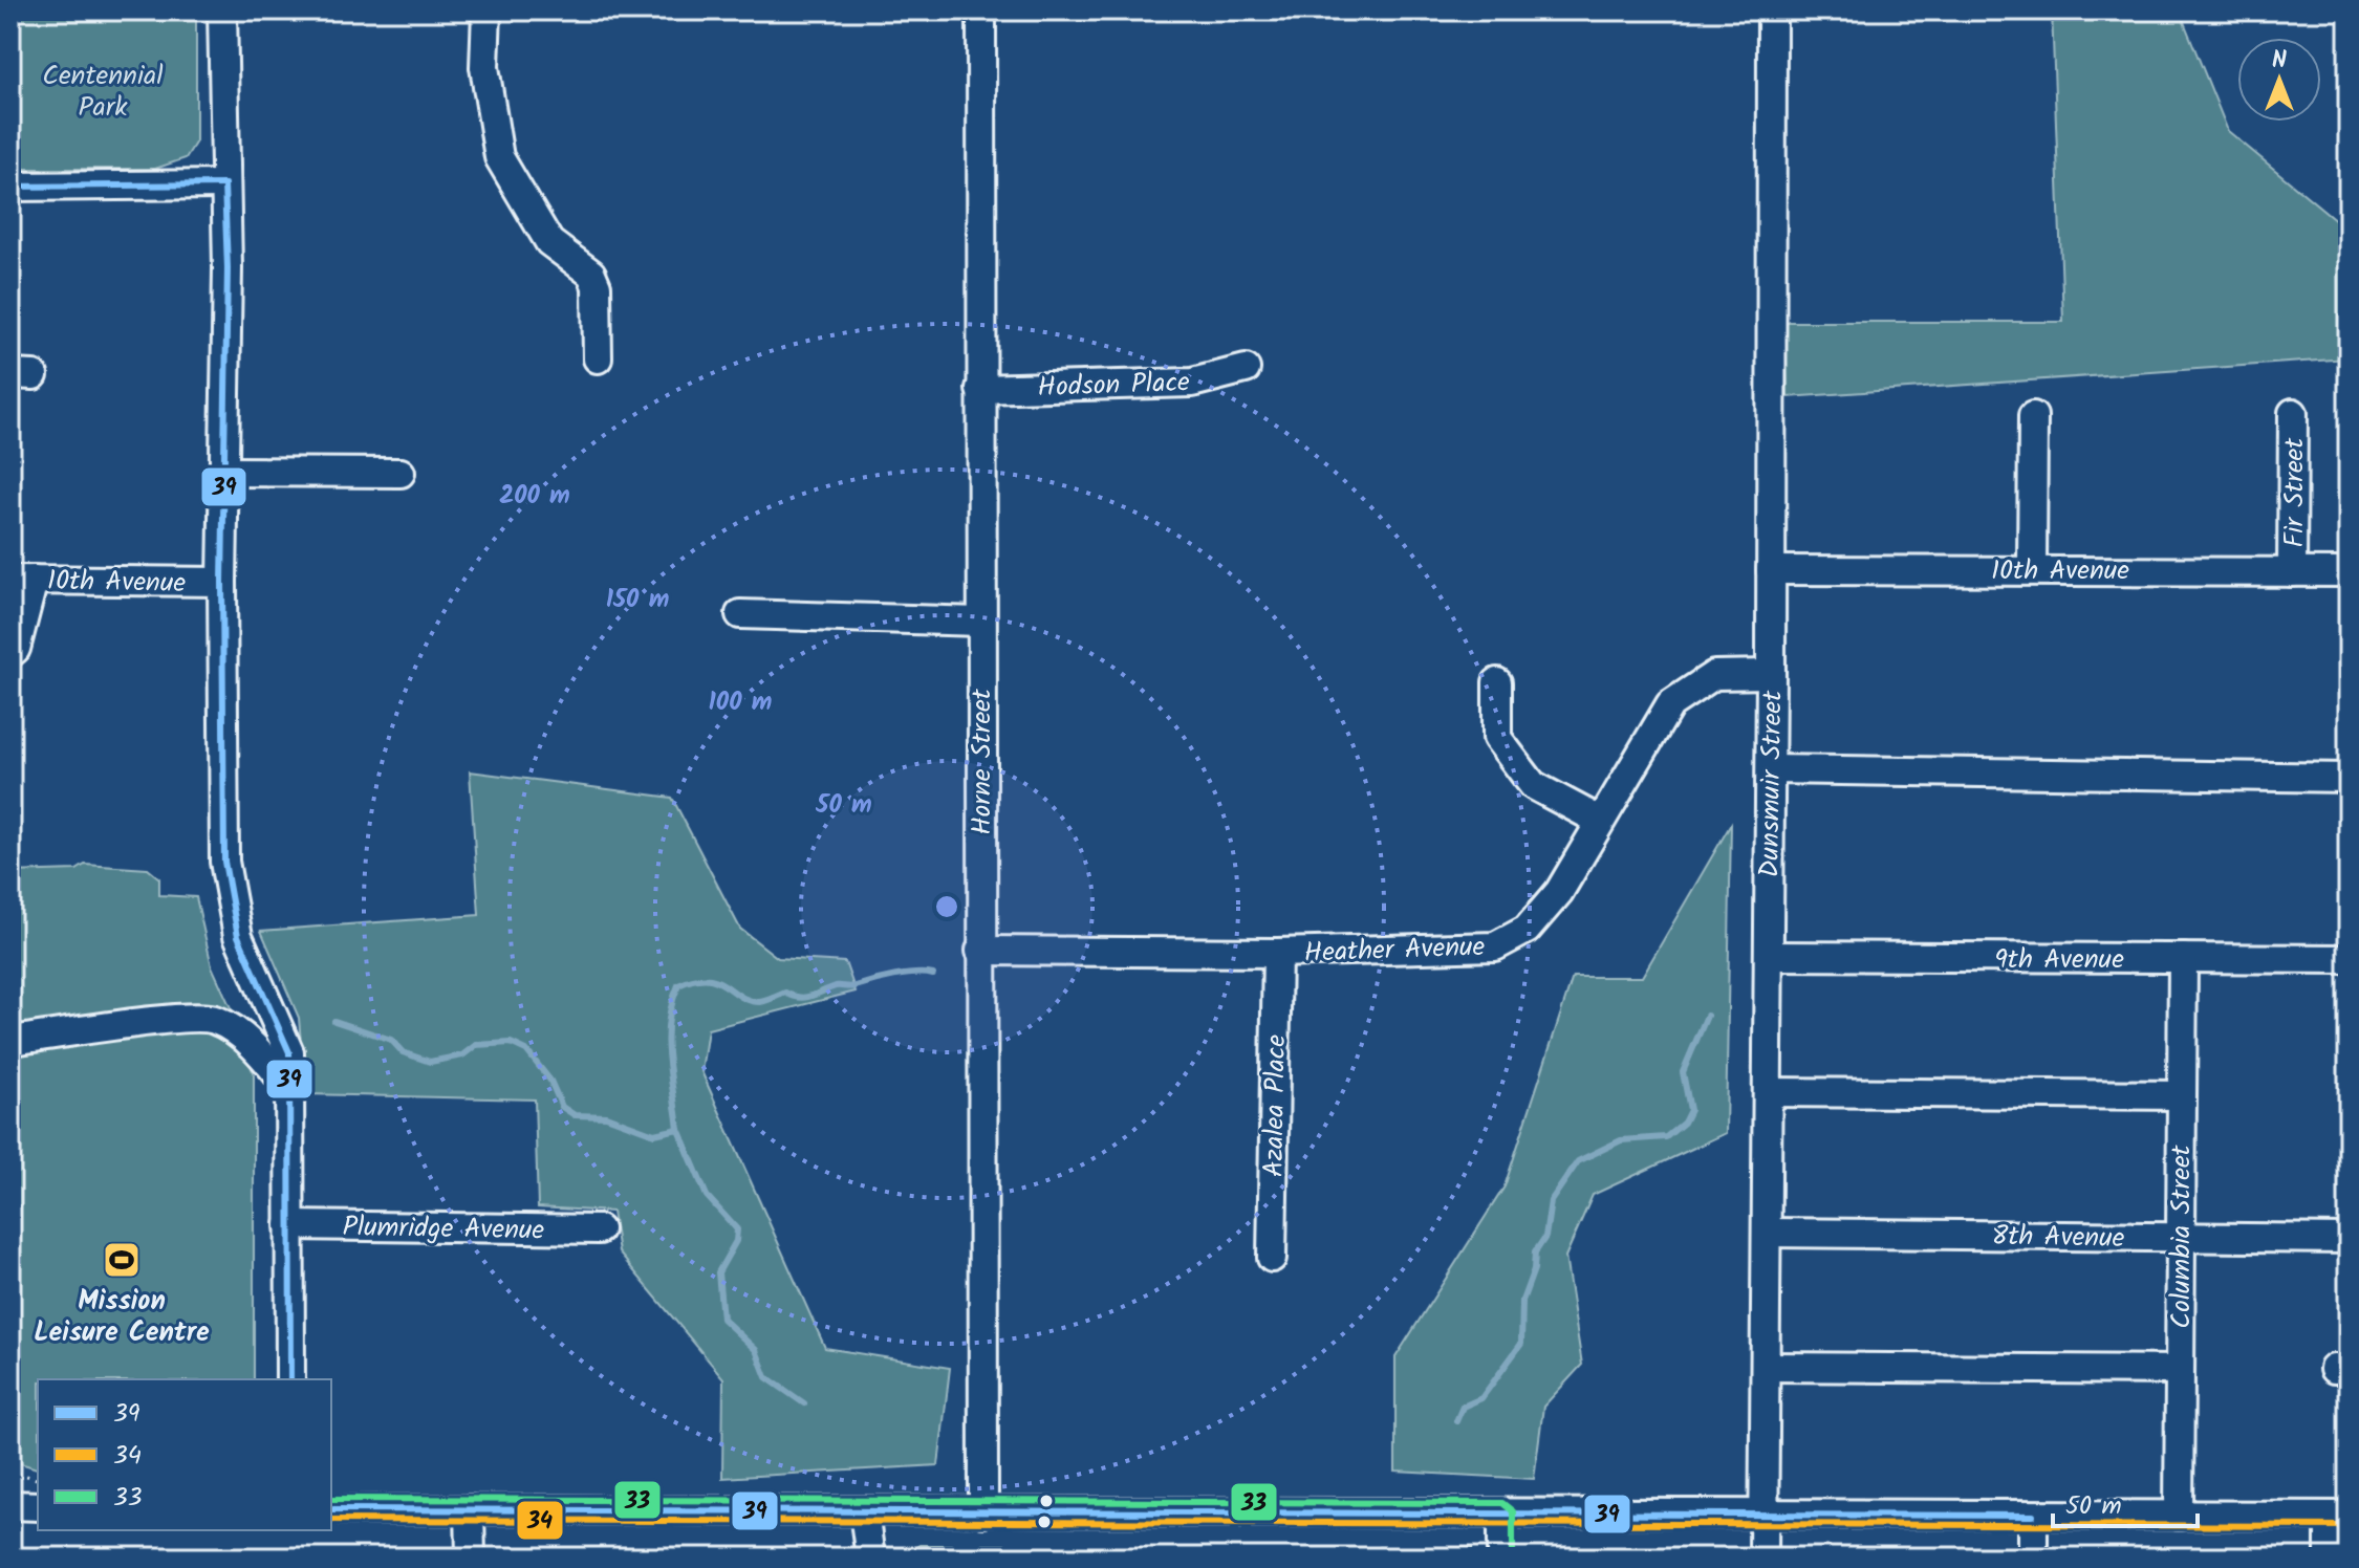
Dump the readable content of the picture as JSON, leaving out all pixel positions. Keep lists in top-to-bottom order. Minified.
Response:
{"streets":{"street":["Hodson Place","Fir Street","10th Avenue","Horne Street","Dunsmuir Street","Heather Avenue","9th Avenue","Azalea Place","Plumridge Avenue","8th Avenue","Columbia Street"]},"crossings":[["Hodson Place","Horne Street"],["Fir Street","10th Avenue"],["10th Avenue","Dunsmuir Street"],["Horne Street","Heather Avenue"],["Dunsmuir Street","Heather Avenue"],["Dunsmuir Street","9th Avenue"],["Dunsmuir Street","8th Avenue"],["Heather Avenue","Azalea Place"],["9th Avenue","Columbia Street"],["8th Avenue","Columbia Street"]],"parks":["Centennial Park"],"places":{"sports":["Mission Leisure Centre"]},"lines":["transit line 39","transit line 33","transit line 34"],"legend":["39","34","33"],"scale_bar":"50 m","north":"top","rings":["200 m","150 m","100 m","50 m"]}
